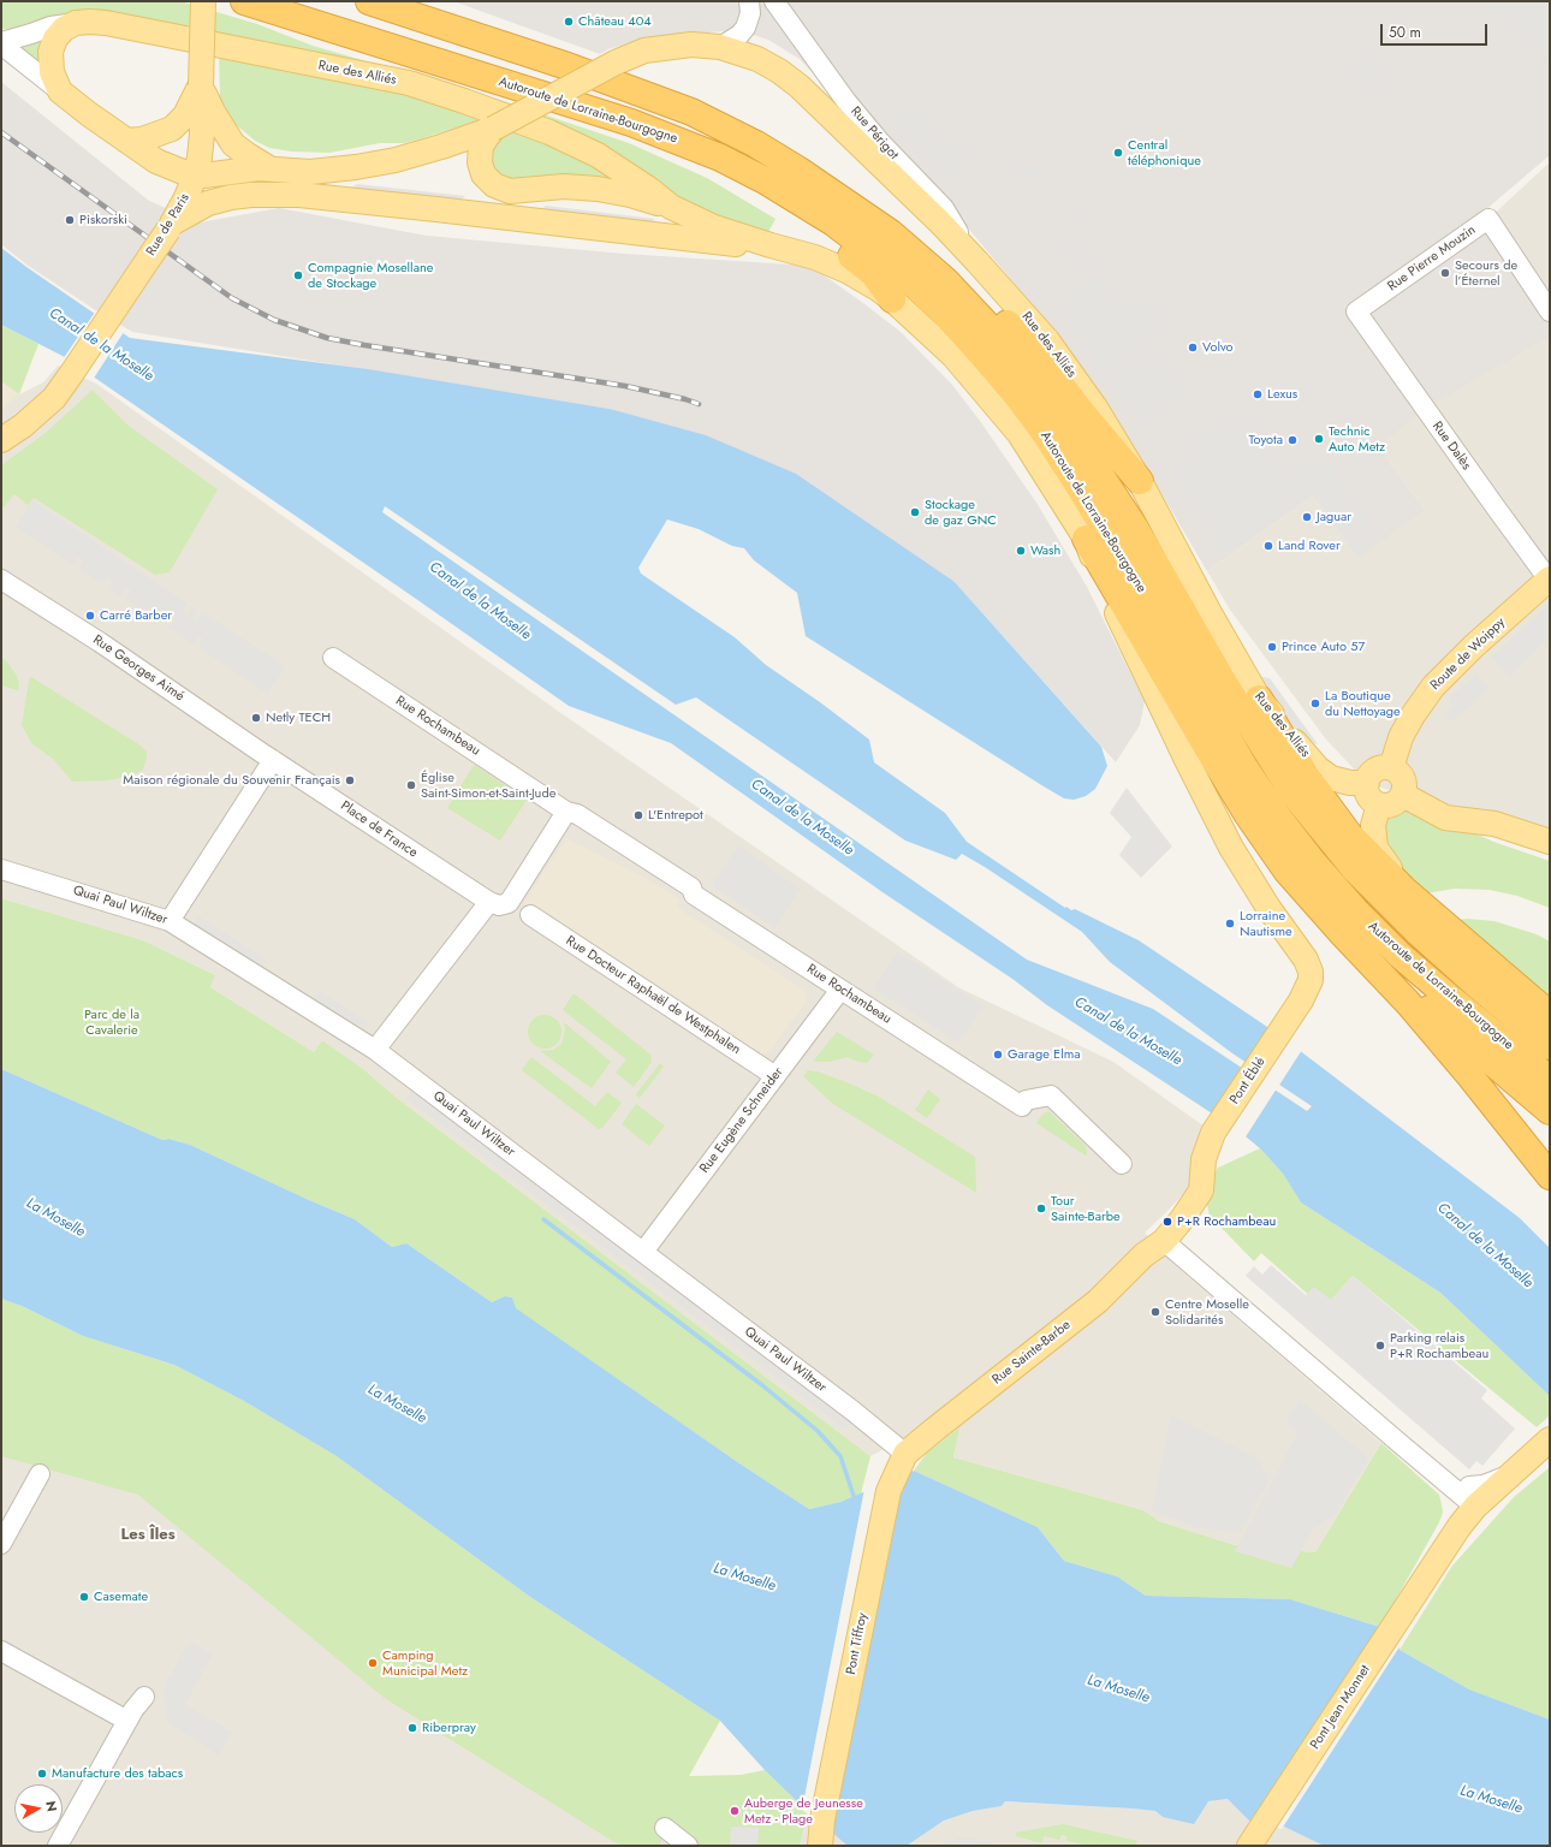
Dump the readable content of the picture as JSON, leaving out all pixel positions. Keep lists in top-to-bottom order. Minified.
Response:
{"streets":{"highway":["Autoroute de Lorraine-Bourgogne"],"main road":["Rue des Alliés","Rue de Paris","Route de Woippy","Pont Éblé","Rue Sainte-Barbe","Pont Tiffroy","Pont Jean Monnet"],"street":["Rue Périgot","Rue Pierre Mouzin","Rue Dalès","Rue Georges Aimé","Rue Rochambeau","Place de France","Quai Paul Wiltzer","Rue Docteur Raphaël de Westphalen","Rue Eugène Schneider"]},"crossings":[["Rue des Alliés","Rue Périgot"],["Rue des Alliés","Rue de Paris"],["Rue des Alliés","Route de Woippy"],["Rue des Alliés","Pont Éblé"],["Rue Pierre Mouzin","Rue Dalès"],["Rue Dalès","Route de Woippy"],["Rue Georges Aimé","Place de France"],["Rue Rochambeau","Rue Eugène Schneider"],["Quai Paul Wiltzer","Rue Eugène Schneider"],["Quai Paul Wiltzer","Rue Sainte-Barbe"],["Quai Paul Wiltzer","Pont Tiffroy"],["Rue Docteur Raphaël de Westphalen","Rue Eugène Schneider"],["Pont Éblé","Rue Sainte-Barbe"],["Rue Sainte-Barbe","Pont Tiffroy"]],"districts":["Les Îles"],"water":["Canal de la Moselle","La Moselle"],"parks":["Parc de la Cavalerie"],"places":["Château 404","Central téléphonique","Piskorski","Secours de l’Éternel","Compagnie Mosellane de Stockage","Volvo","Lexus","Technic Auto Metz","Toyota","Stockage de gaz GNC","Jaguar","Land Rover","Wash","Carré Barber","Prince Auto 57","La Boutique du Nettoyage","Netly TECH","Maison régionale du Souvenir Français","Église Saint-Simon-et-Saint-Jude","L'Entrepot","Lorraine Nautisme","Garage Elma","Tour Sainte-Barbe","P+R Rochambeau","Centre Moselle Solidarités","Parking relais P+R Rochambeau","Casemate","Camping Municipal Metz","Riberpray","Manufacture des tabacs","Auberge de Jeunesse Metz - Plage"],"scale_bar":"50 m","north":"right"}
